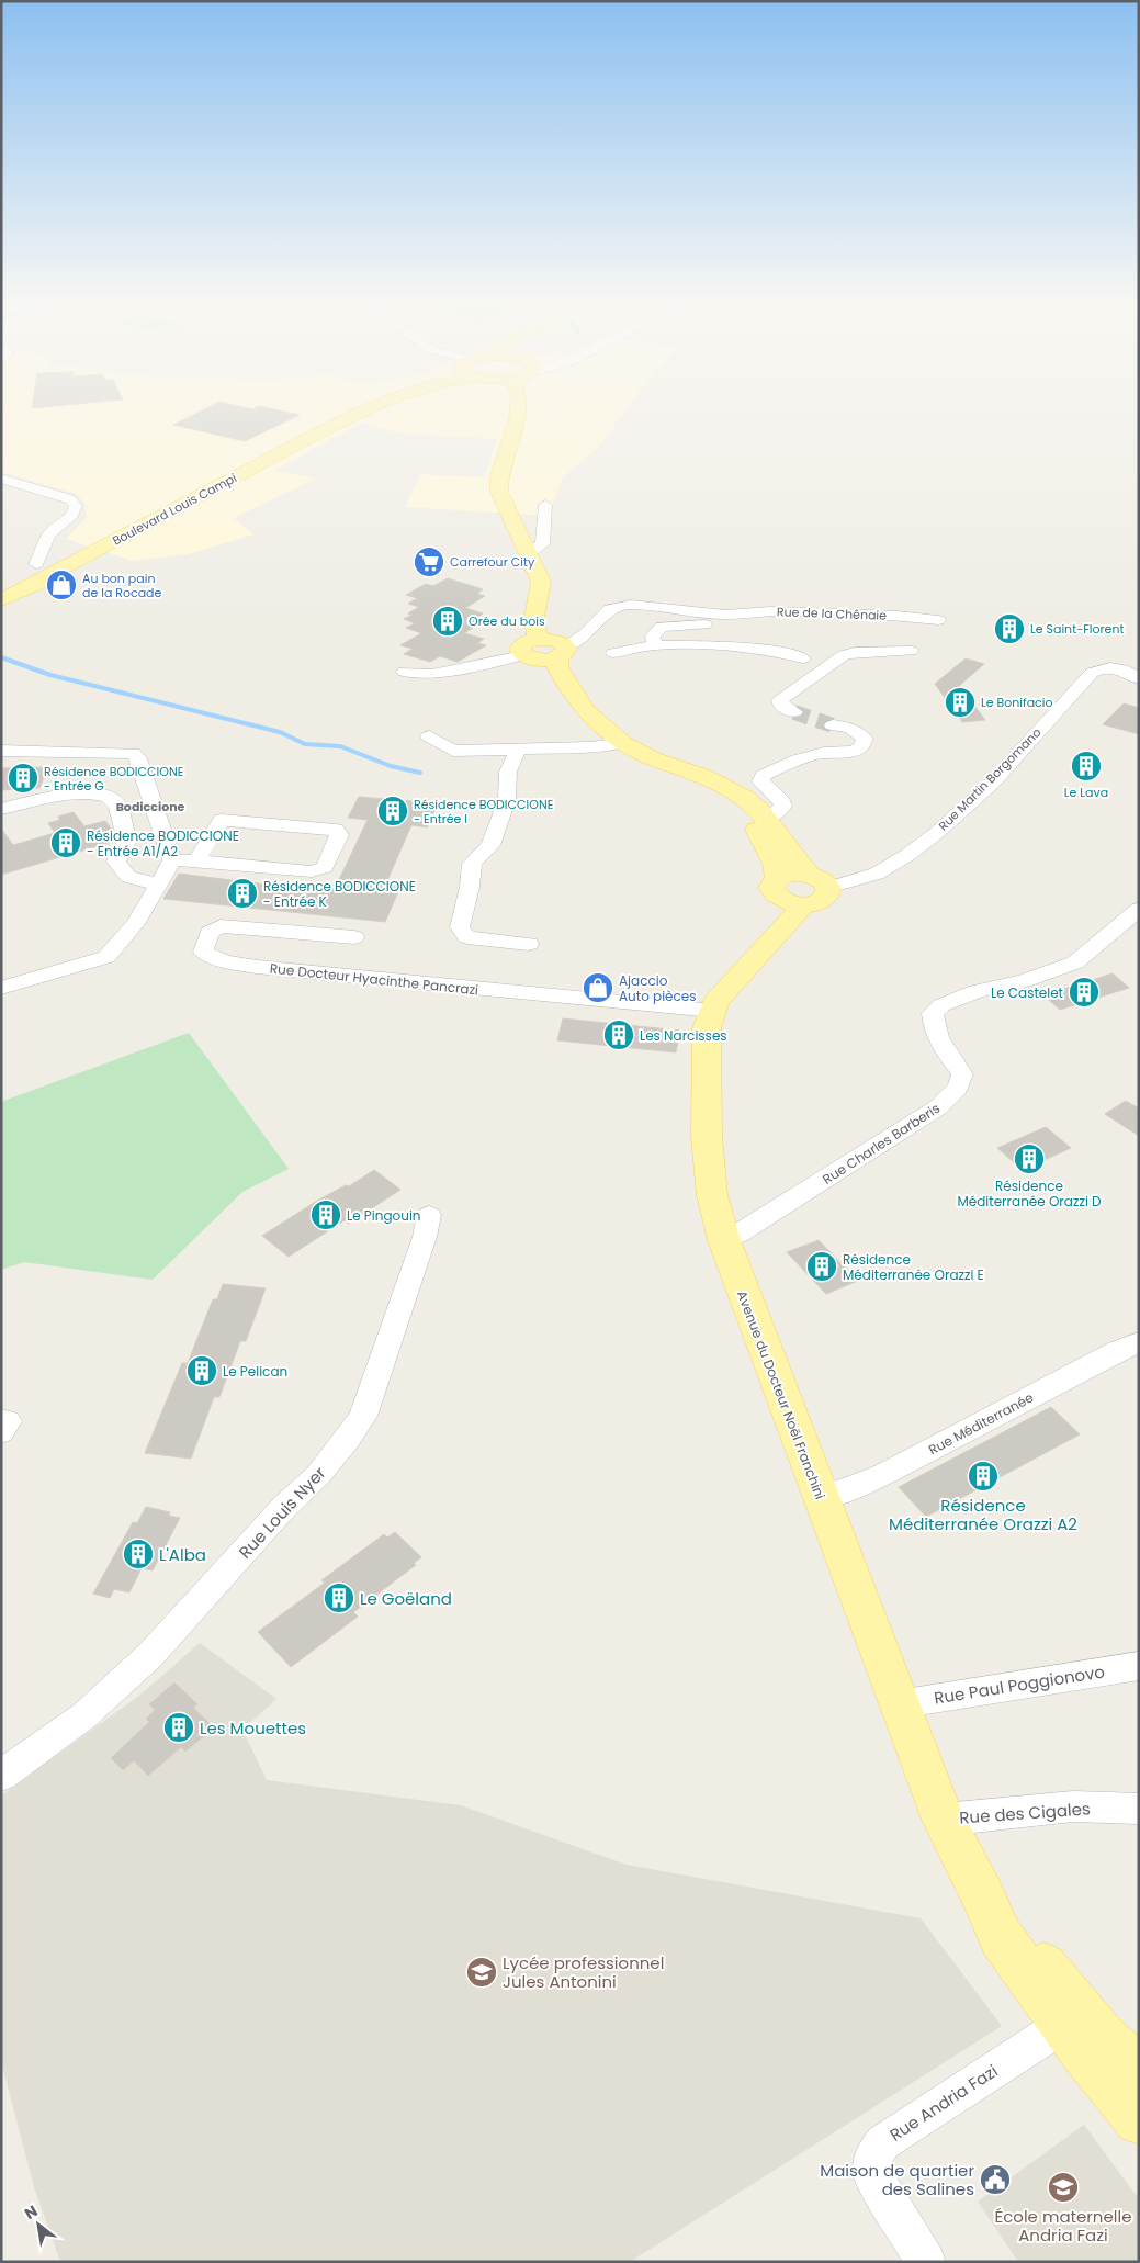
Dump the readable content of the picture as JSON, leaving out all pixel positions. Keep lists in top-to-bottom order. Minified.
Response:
{"streets":{"main road":["Boulevard Louis Campi","Avenue du Docteur Noël Franchini"],"street":["Rue de la Chênaie","Rue Martin Borgomano","Rue Docteur Hyacinthe Pancrazi","Rue Charles Barberis","Rue Méditerranée","Rue Louis Nyer","Rue Paul Poggionovo","Rue des Cigales","Rue Andria Fazi"]},"crossings":[["Rue Martin Borgomano","Avenue du Docteur Noël Franchini"],["Rue Docteur Hyacinthe Pancrazi","Avenue du Docteur Noël Franchini"],["Rue Charles Barberis","Avenue du Docteur Noël Franchini"],["Avenue du Docteur Noël Franchini","Rue Méditerranée"],["Avenue du Docteur Noël Franchini","Rue Paul Poggionovo"],["Avenue du Docteur Noël Franchini","Rue des Cigales"],["Avenue du Docteur Noël Franchini","Rue Andria Fazi"]],"districts":["Bodiccione"],"places":{"supermarket":["Carrefour City"],"shop":["Au bon pain de la Rocade","Ajaccio Auto pièces"],"building":["Orée du bois","Le Saint-Florent","Le Bonifacio","Le Lava","Résidence BODICCIONE - Entrée G","Résidence BODICCIONE - Entrée I","Résidence BODICCIONE - Entrée A1/A2","Résidence BODICCIONE - Entrée K","Le Castelet","Les Narcisses","Résidence Méditerranée Orazzi D","Le Pingouin","Résidence Méditerranée Orazzi E","Le Pelican","Résidence Méditerranée Orazzi A2","L'Alba","Le Goëland","Les Mouettes"],"school or university":["Lycée professionnel Jules Antonini","École maternelle Andria Fazi"],"public building":["Maison de quartier des Salines"]},"north":"top left"}
